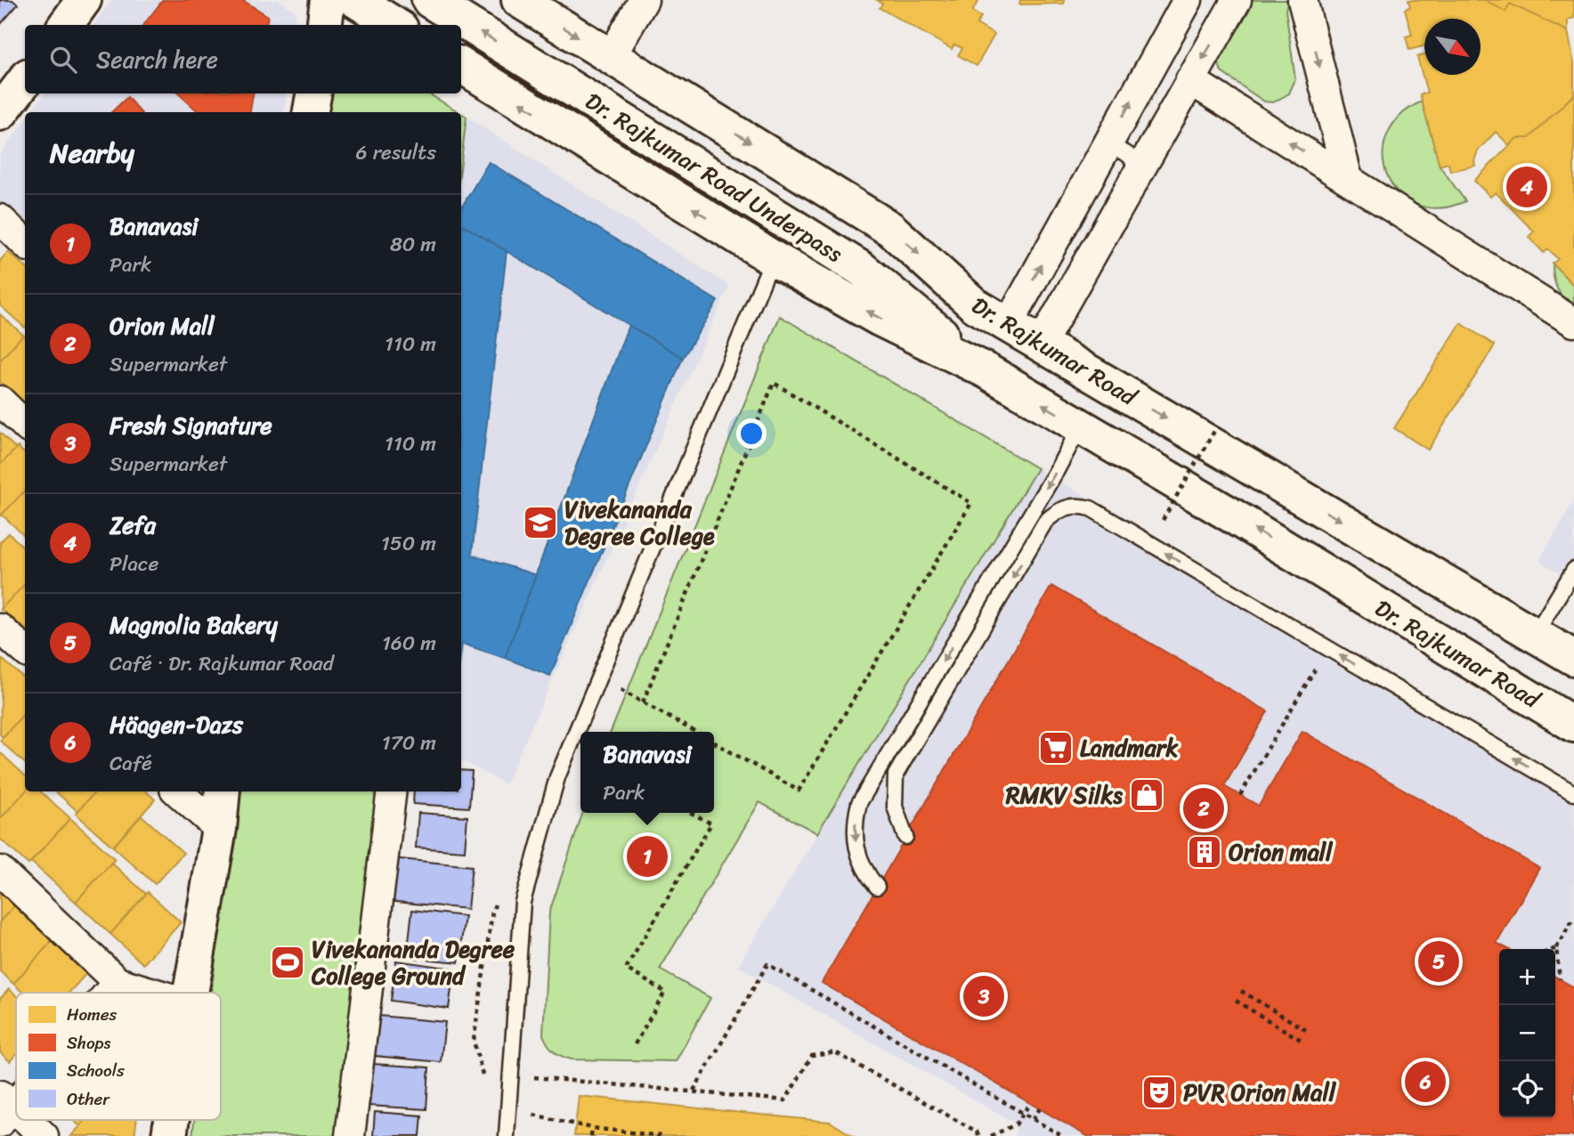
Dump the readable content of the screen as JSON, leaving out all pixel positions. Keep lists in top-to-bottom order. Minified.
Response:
{"streets":{"main road":["Dr. Rajkumar Road Underpass","Dr. Rajkumar Road"]},"crossings":[["Dr. Rajkumar Road Underpass","Dr. Rajkumar Road"]],"places":{"school or university":["Vivekananda Degree College"],"supermarket":["Landmark"],"shop":["RMKV Silks"],"building":["Orion mall"],"sports":["Vivekananda Degree College Ground"],"theatre":["PVR Orion Mall"]},"legend":["Homes","Shops","Schools","Other"],"north":"bottom right","page":{"search":"Search here","heading":["Nearby","6 results"],"pins":["4","2","1","5","3","6"],"list":[{"mark":"1","name":"Banavasi","note":"Park","value":"80 m"},{"mark":"2","name":"Orion Mall","note":"Supermarket","value":"110 m"},{"mark":"3","name":"Fresh Signature","note":"Supermarket","value":"110 m"},{"mark":"4","name":"Zefa","note":"Place","value":"150 m"},{"mark":"5","name":"Magnolia Bakery","note":"Café · Dr. Rajkumar Road","value":"160 m"},{"mark":"6","name":"Häagen-Dazs","note":"Café","value":"170 m"}],"popup":["Banavasi","Park"],"map_buttons":["+","−"]}}
